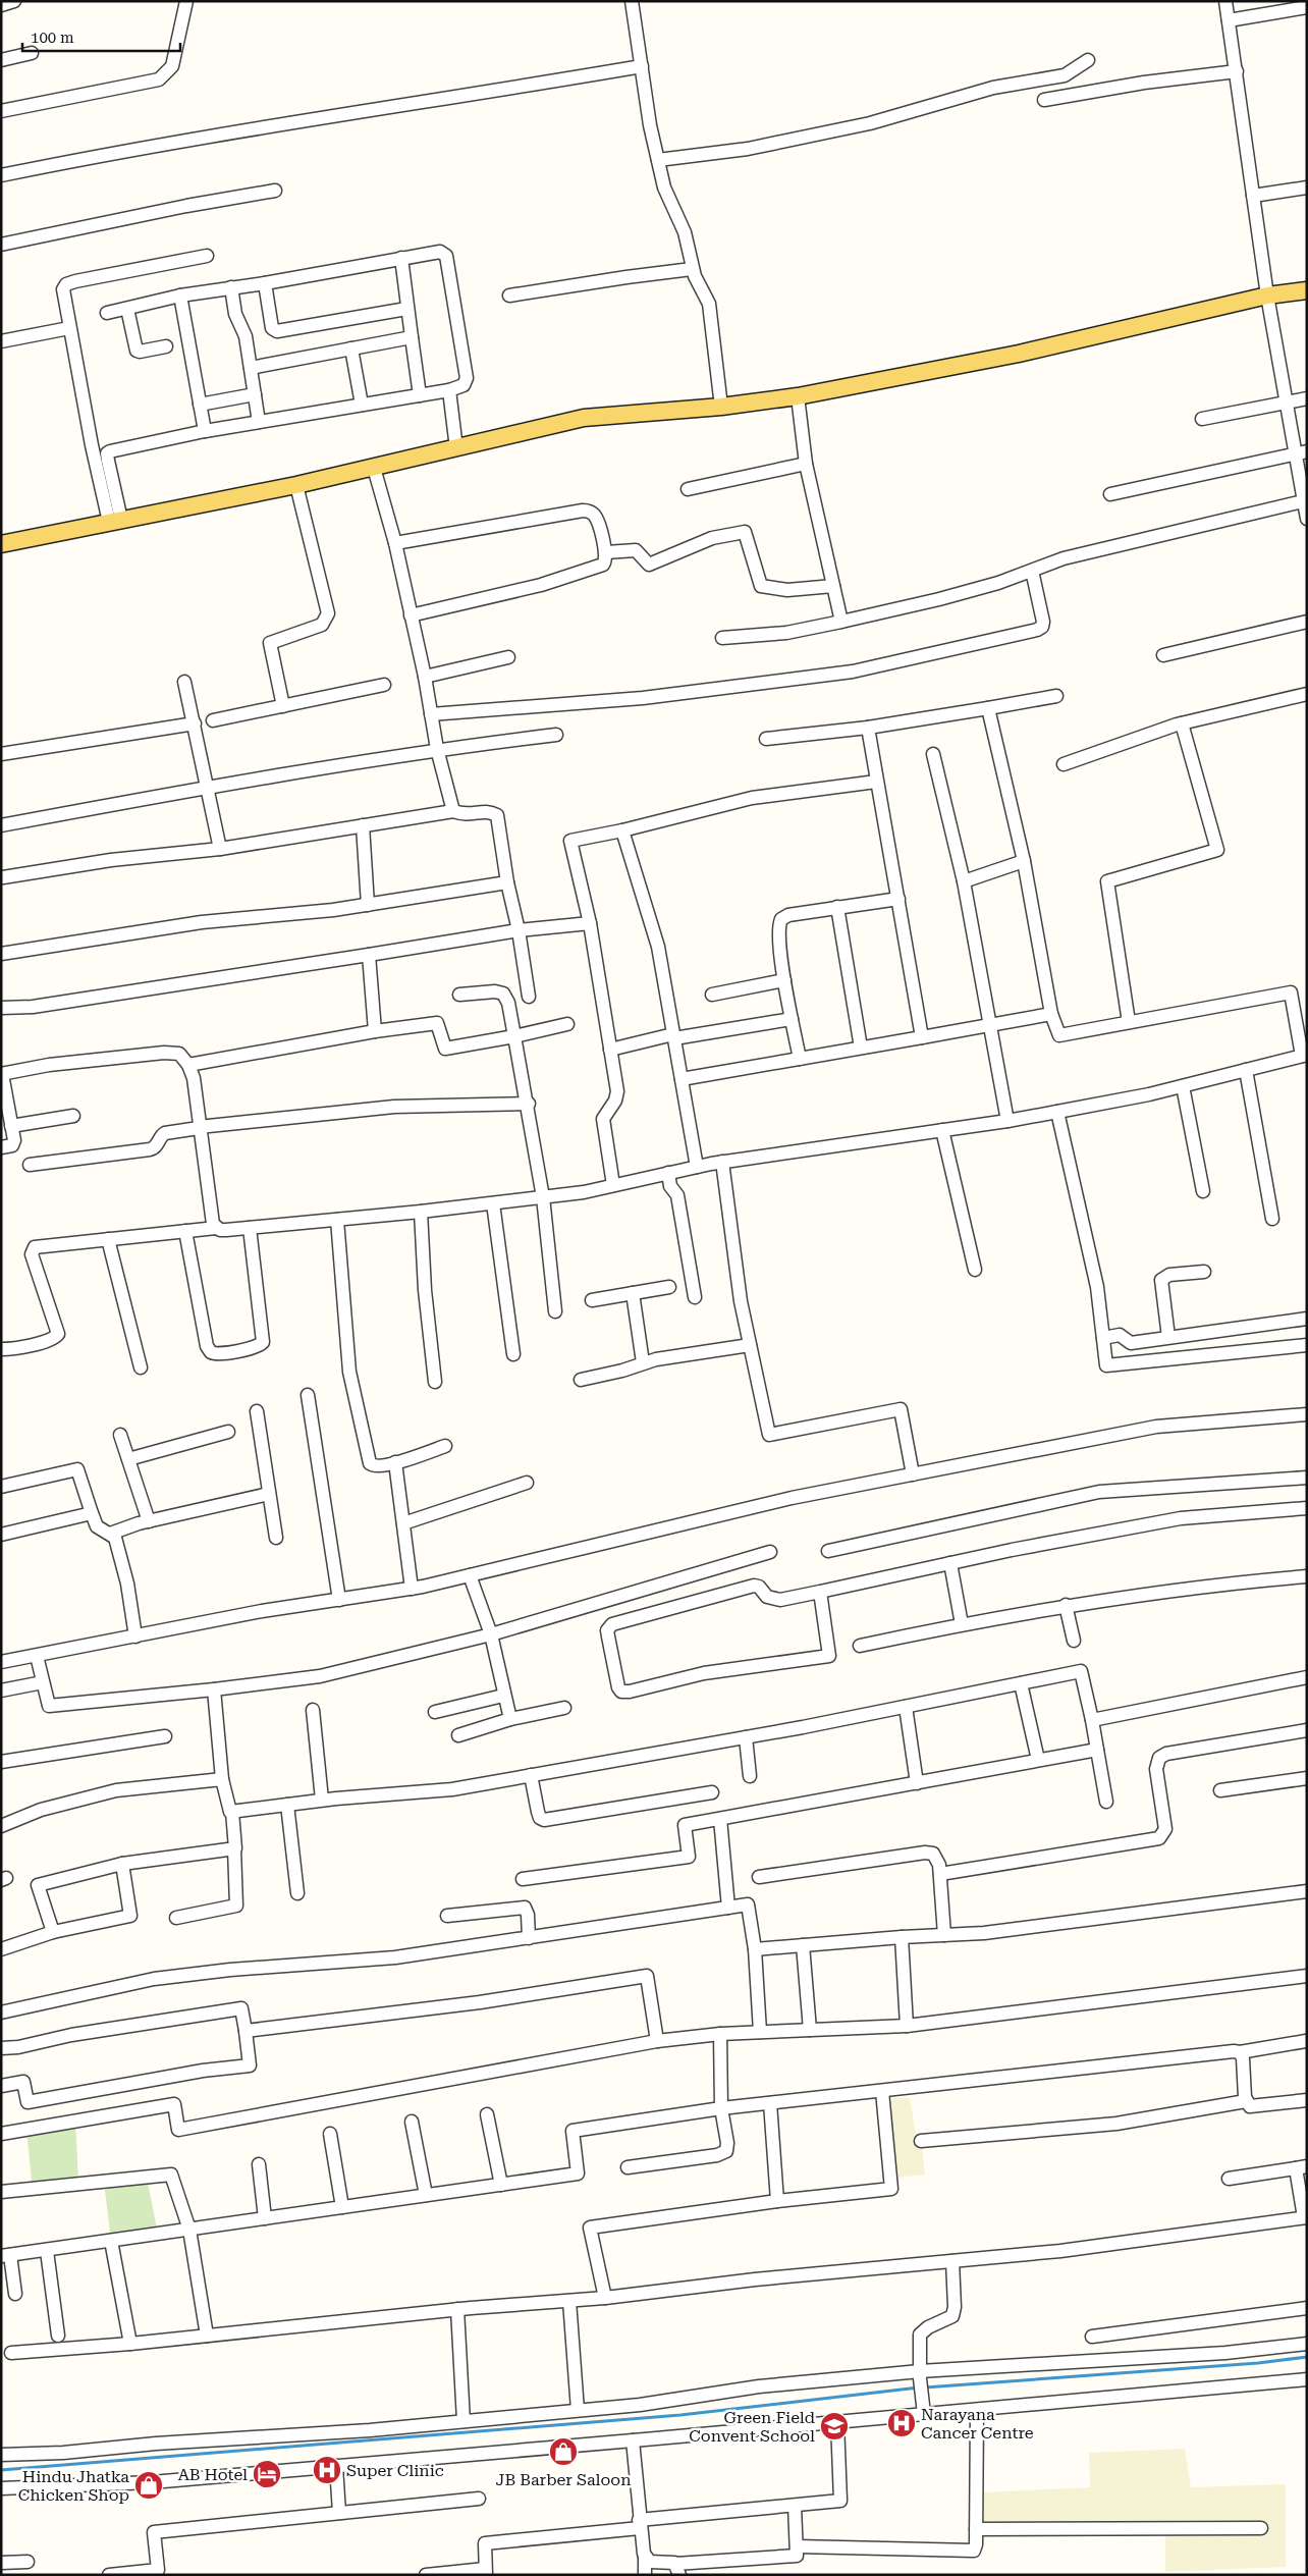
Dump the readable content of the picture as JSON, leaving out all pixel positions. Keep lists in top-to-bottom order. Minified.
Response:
{"places":{"hospital":["Narayana Cancer Centre","Super Clinic"],"school or university":["Green Field Convent School"],"shop":["JB Barber Saloon","Hindu Jhatka Chicken Shop"],"hotel":["AB Hotel"]},"scale_bar":"100 m"}
